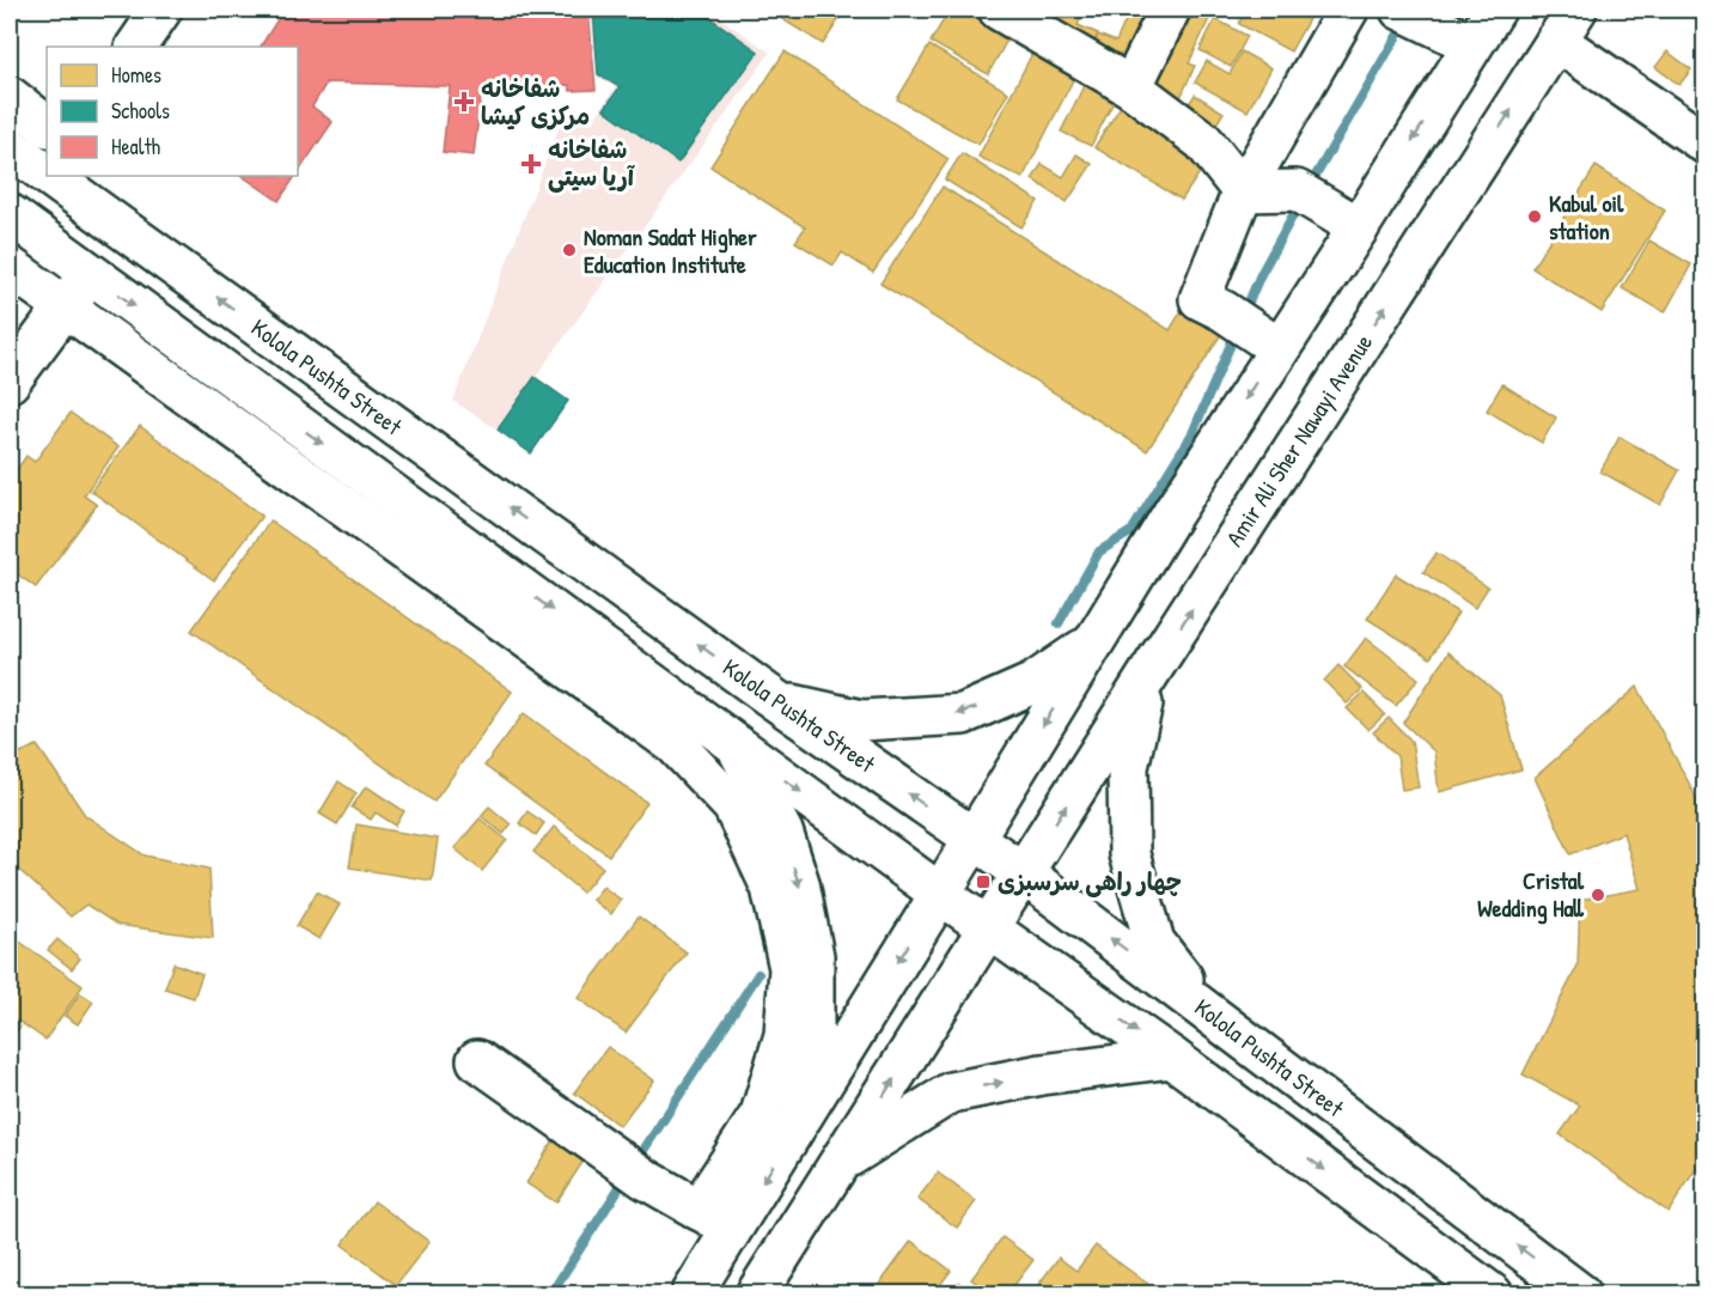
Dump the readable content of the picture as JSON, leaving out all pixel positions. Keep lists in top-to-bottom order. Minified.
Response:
{"streets":{"main road":["Kolola Pushta Street","Amir Ali Sher Nawayi Avenue"]},"crossings":[["Kolola Pushta Street","Amir Ali Sher Nawayi Avenue"]],"places":{"health":["شفاخانه مرکزی کیشا","شفاخانه آریا سیتی"],"other":["Kabul oil station","Noman Sadat Higher Education Institute","Cristal Wedding Hall"],"transit":["چهار راهی سرسبزی"]},"legend":["Homes","Schools","Health"]}
